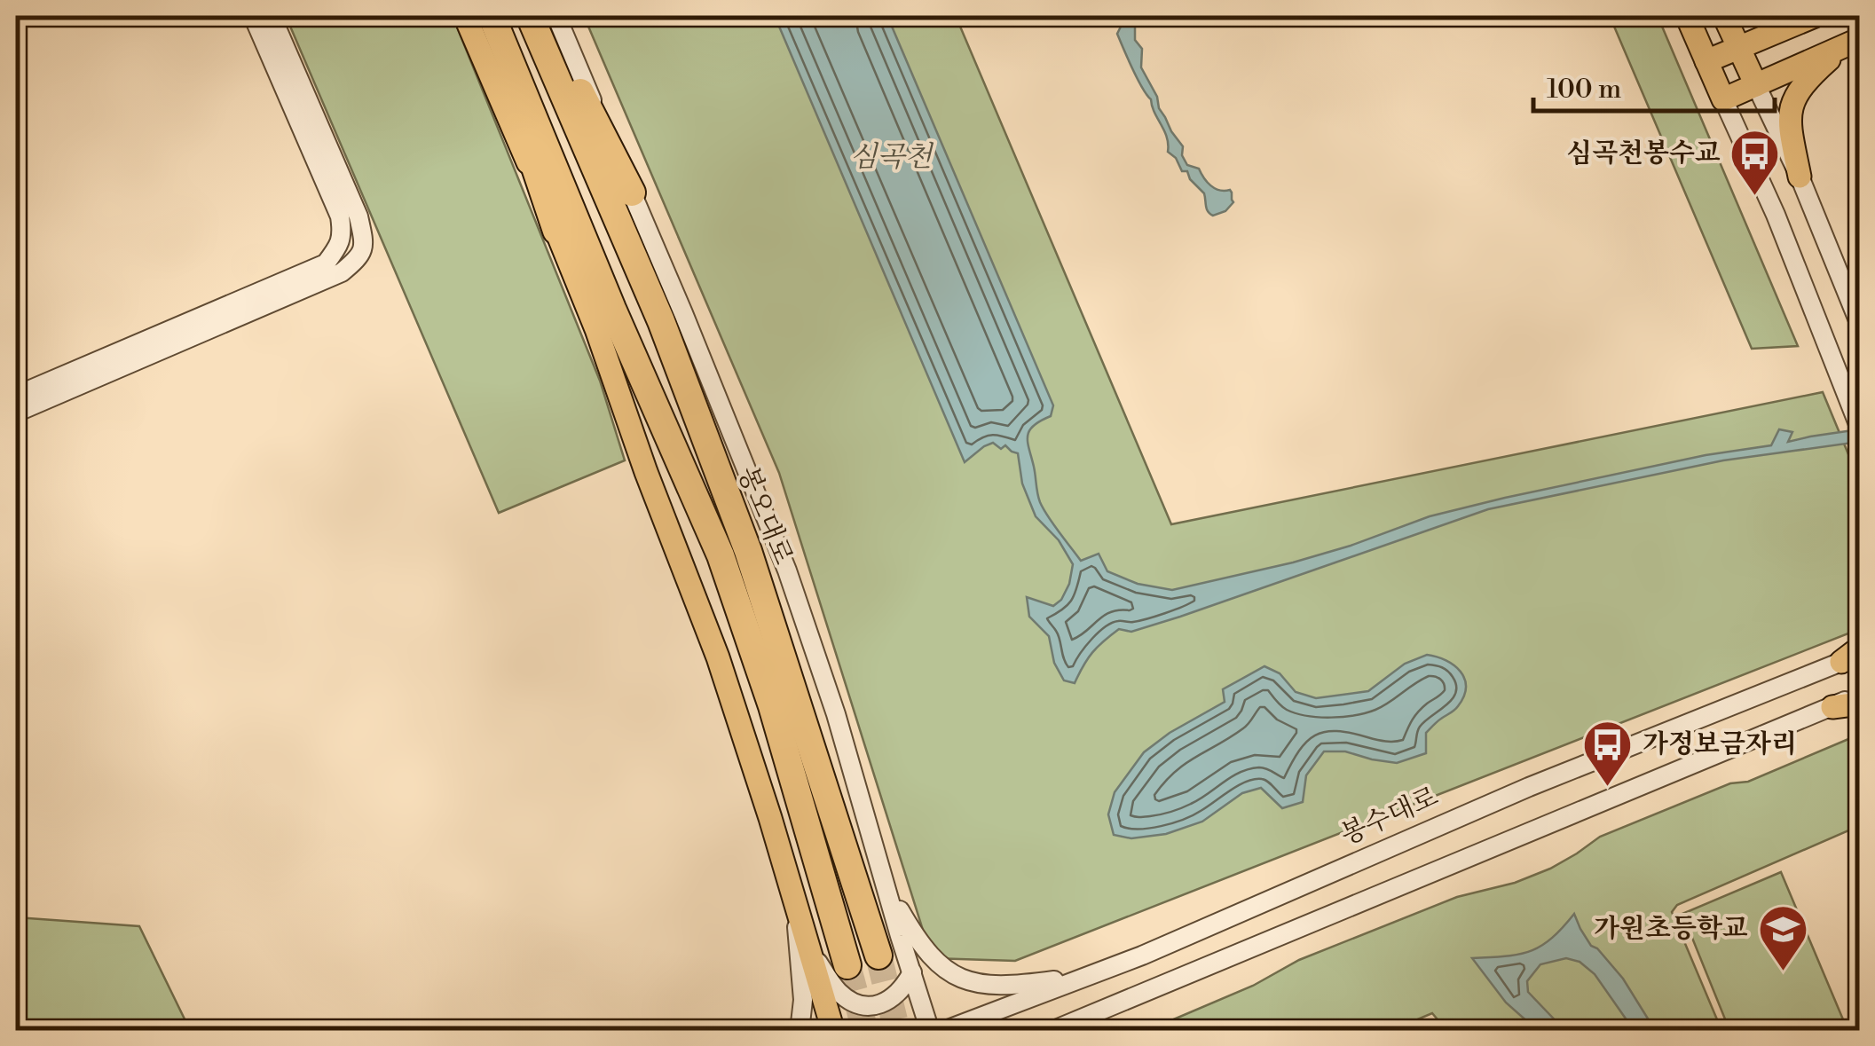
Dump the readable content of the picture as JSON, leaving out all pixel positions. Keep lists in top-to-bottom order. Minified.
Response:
{"streets":{"highway":["봉오대로"],"street":["봉수대로"]},"water":["심곡천"],"places":{"bus stop":["심곡천봉수교","가정보금자리"],"school or university":["가원초등학교"]},"scale_bar":"100 m"}
